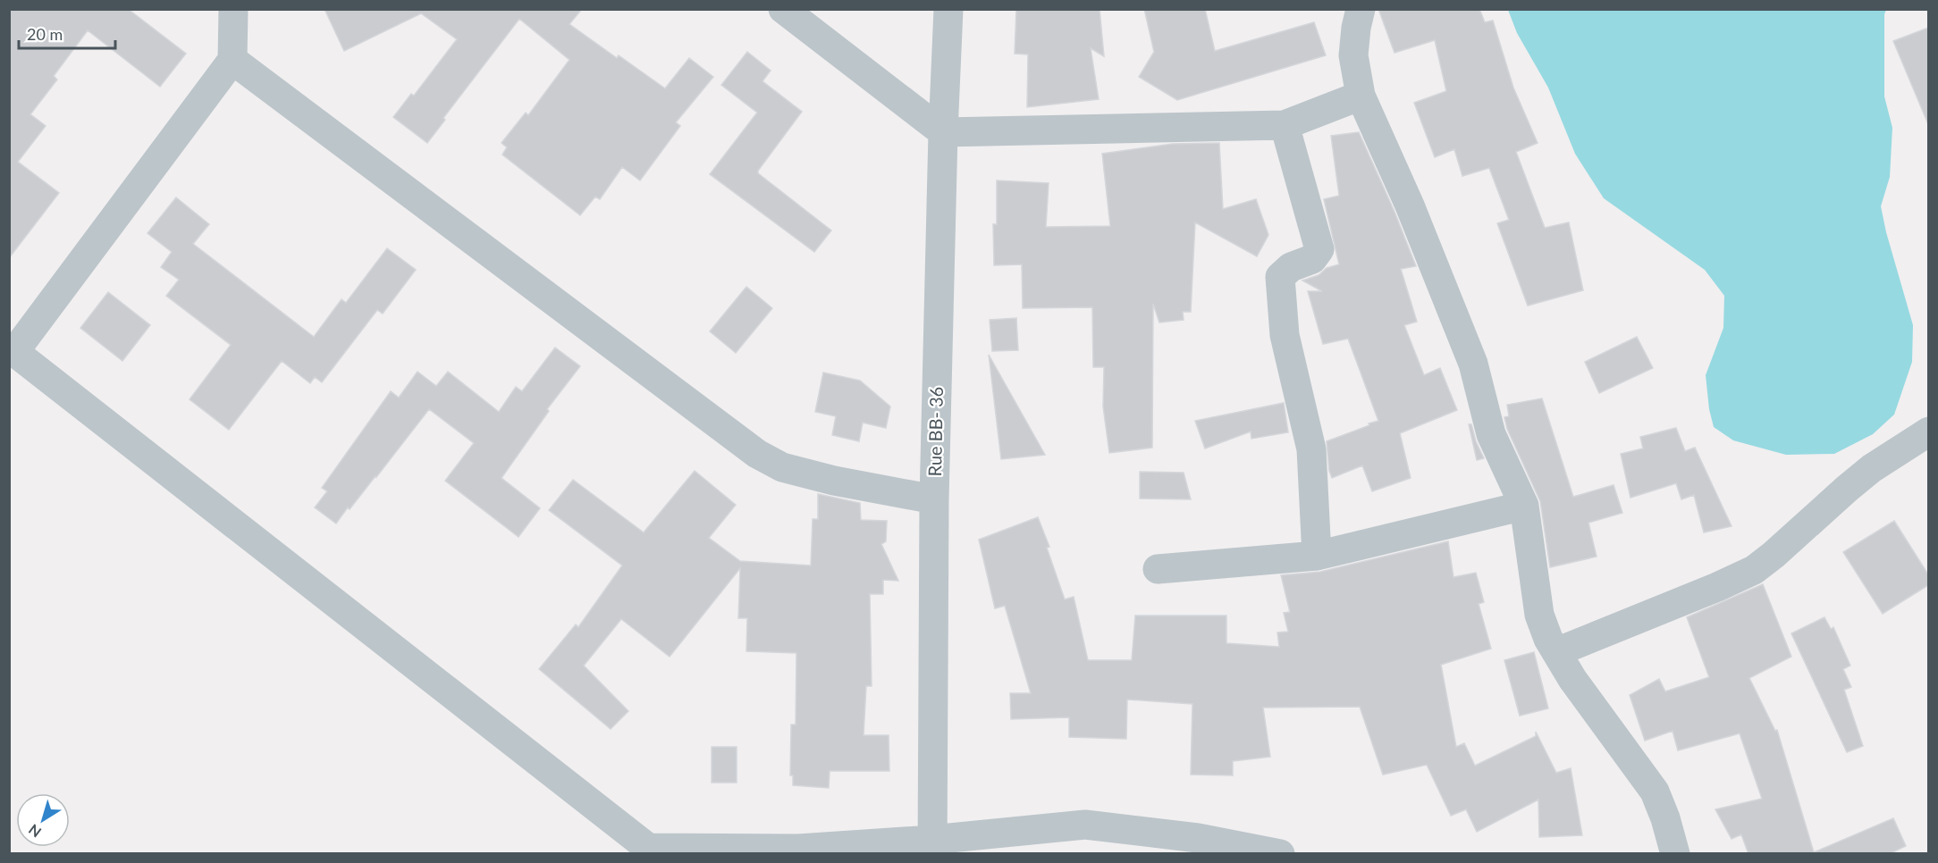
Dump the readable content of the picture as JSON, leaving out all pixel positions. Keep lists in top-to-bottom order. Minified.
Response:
{"streets":{"street":["Rue BB- 36"]},"scale_bar":"20 m","north":"bottom left"}
